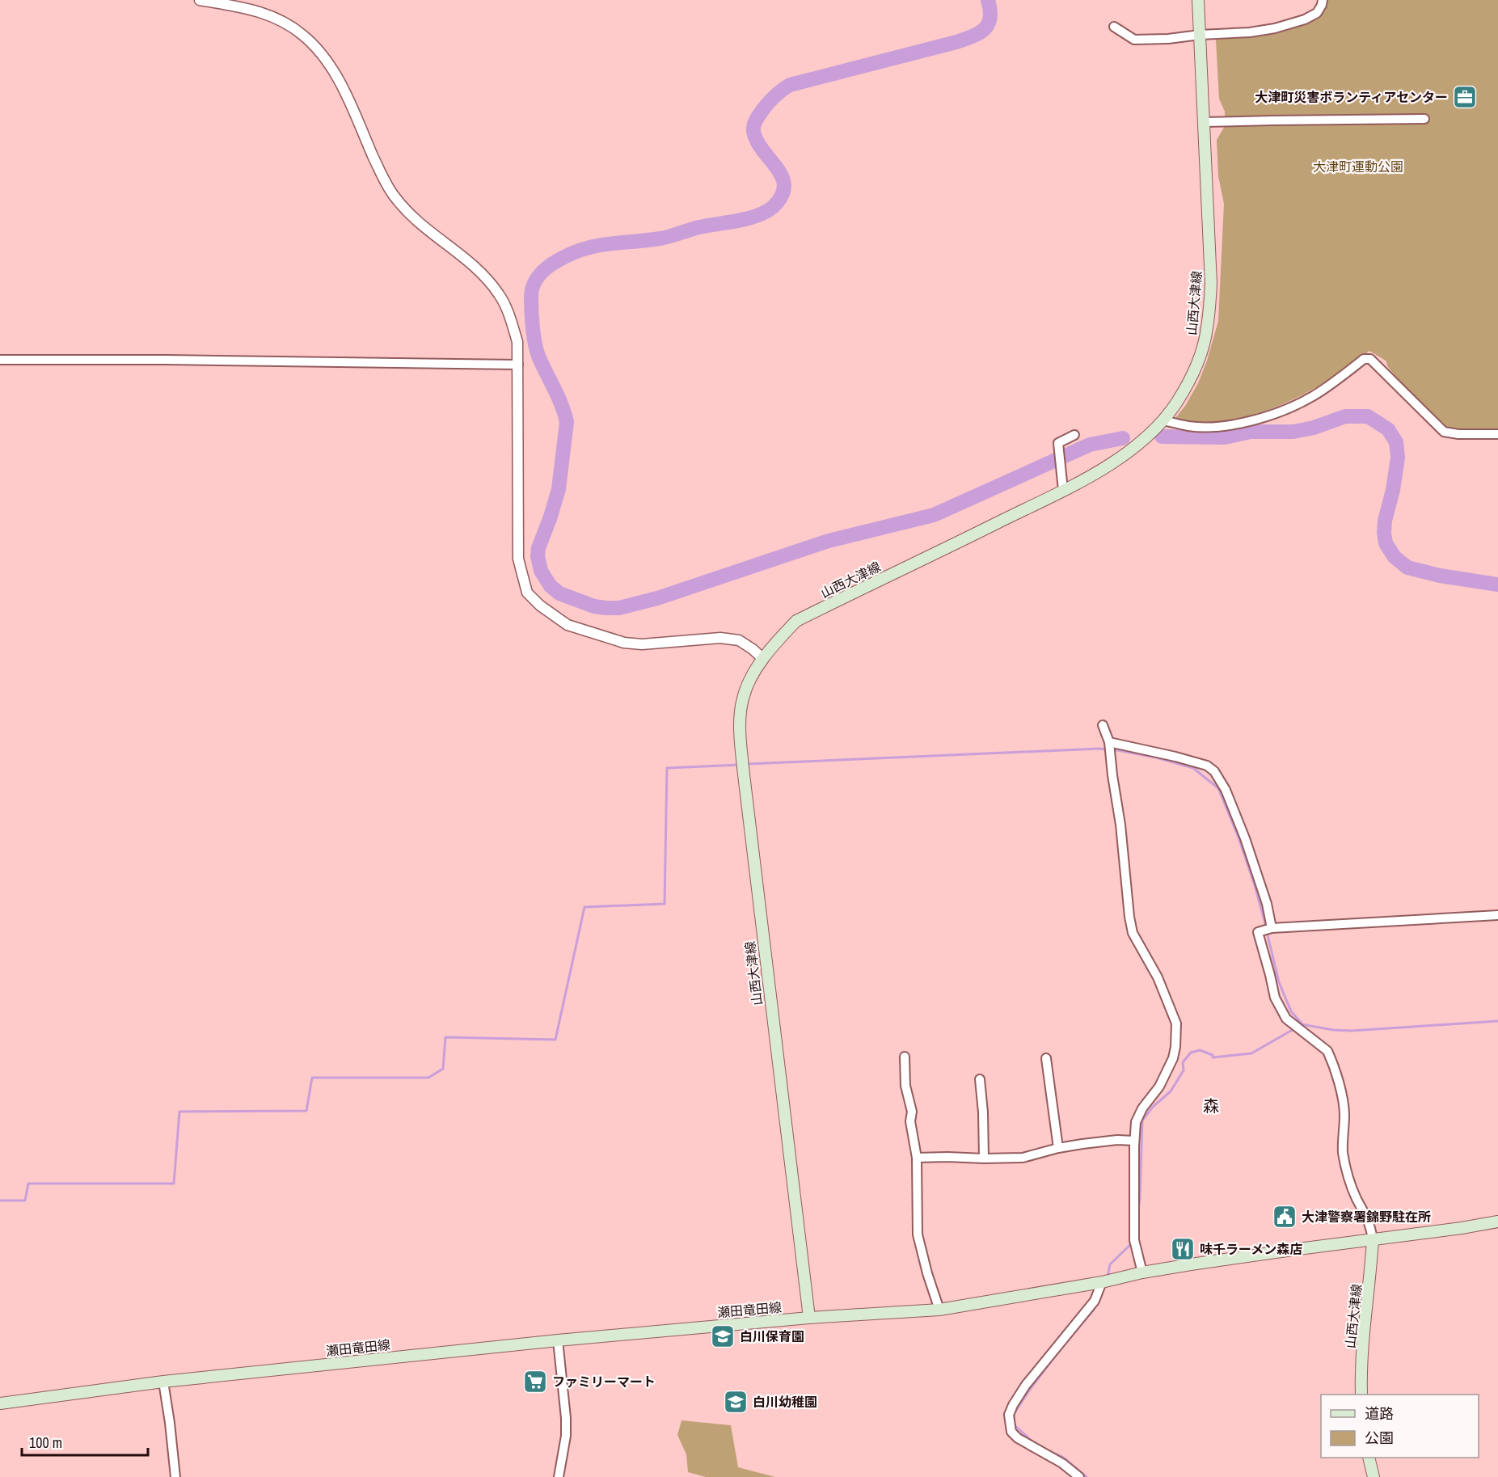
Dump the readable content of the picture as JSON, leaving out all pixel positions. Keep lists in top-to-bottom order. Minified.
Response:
{"streets":{"main road":["山西大津線","瀬田竜田線"]},"crossings":[["山西大津線","瀬田竜田線"]],"districts":["森"],"parks":["大津町運動公園"],"places":{"office":["大津町災害ボランティアセンター"],"public building":["大津警察署錦野駐在所"],"restaurant":["味千ラーメン森店"],"school or university":["白川保育園","白川幼稚園"],"supermarket":["ファミリーマート"]},"legend":["道路","公園"],"scale_bar":"100 m"}
